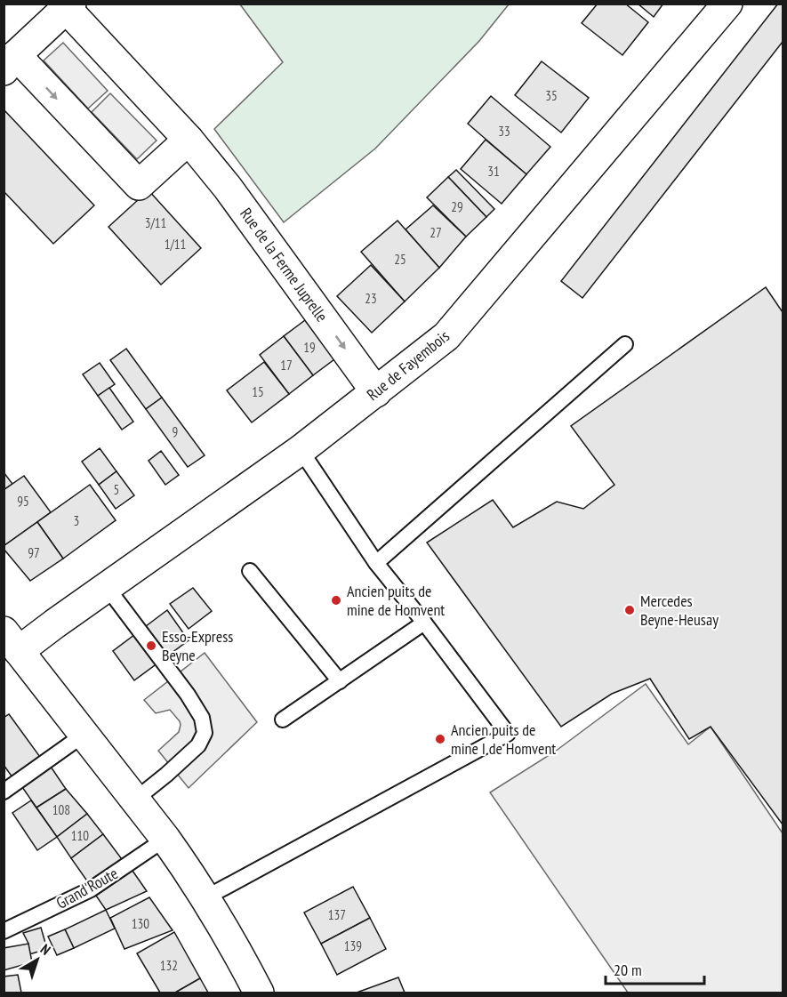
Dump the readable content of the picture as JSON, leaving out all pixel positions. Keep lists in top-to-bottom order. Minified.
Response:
{"streets":{"street":["Rue de la Ferme Juprelle","Rue de Fayembois"],"lane":["Grand'Route"]},"crossings":[["Rue de la Ferme Juprelle","Rue de Fayembois"]],"one_way":["Rue de la Ferme Juprelle"],"places":["Ancien puits de mine de Homvent","Mercedes Beyne-Heusay","Esso-Express Beyne","Ancien puits de mine I de Homvent"],"house_numbers":["35","33","31","29","3/11","27","1/11","25","23","19","17","15","9","5","95","3","97","108","110","137","130","139","132"],"scale_bar":"20 m","north":"top right"}
